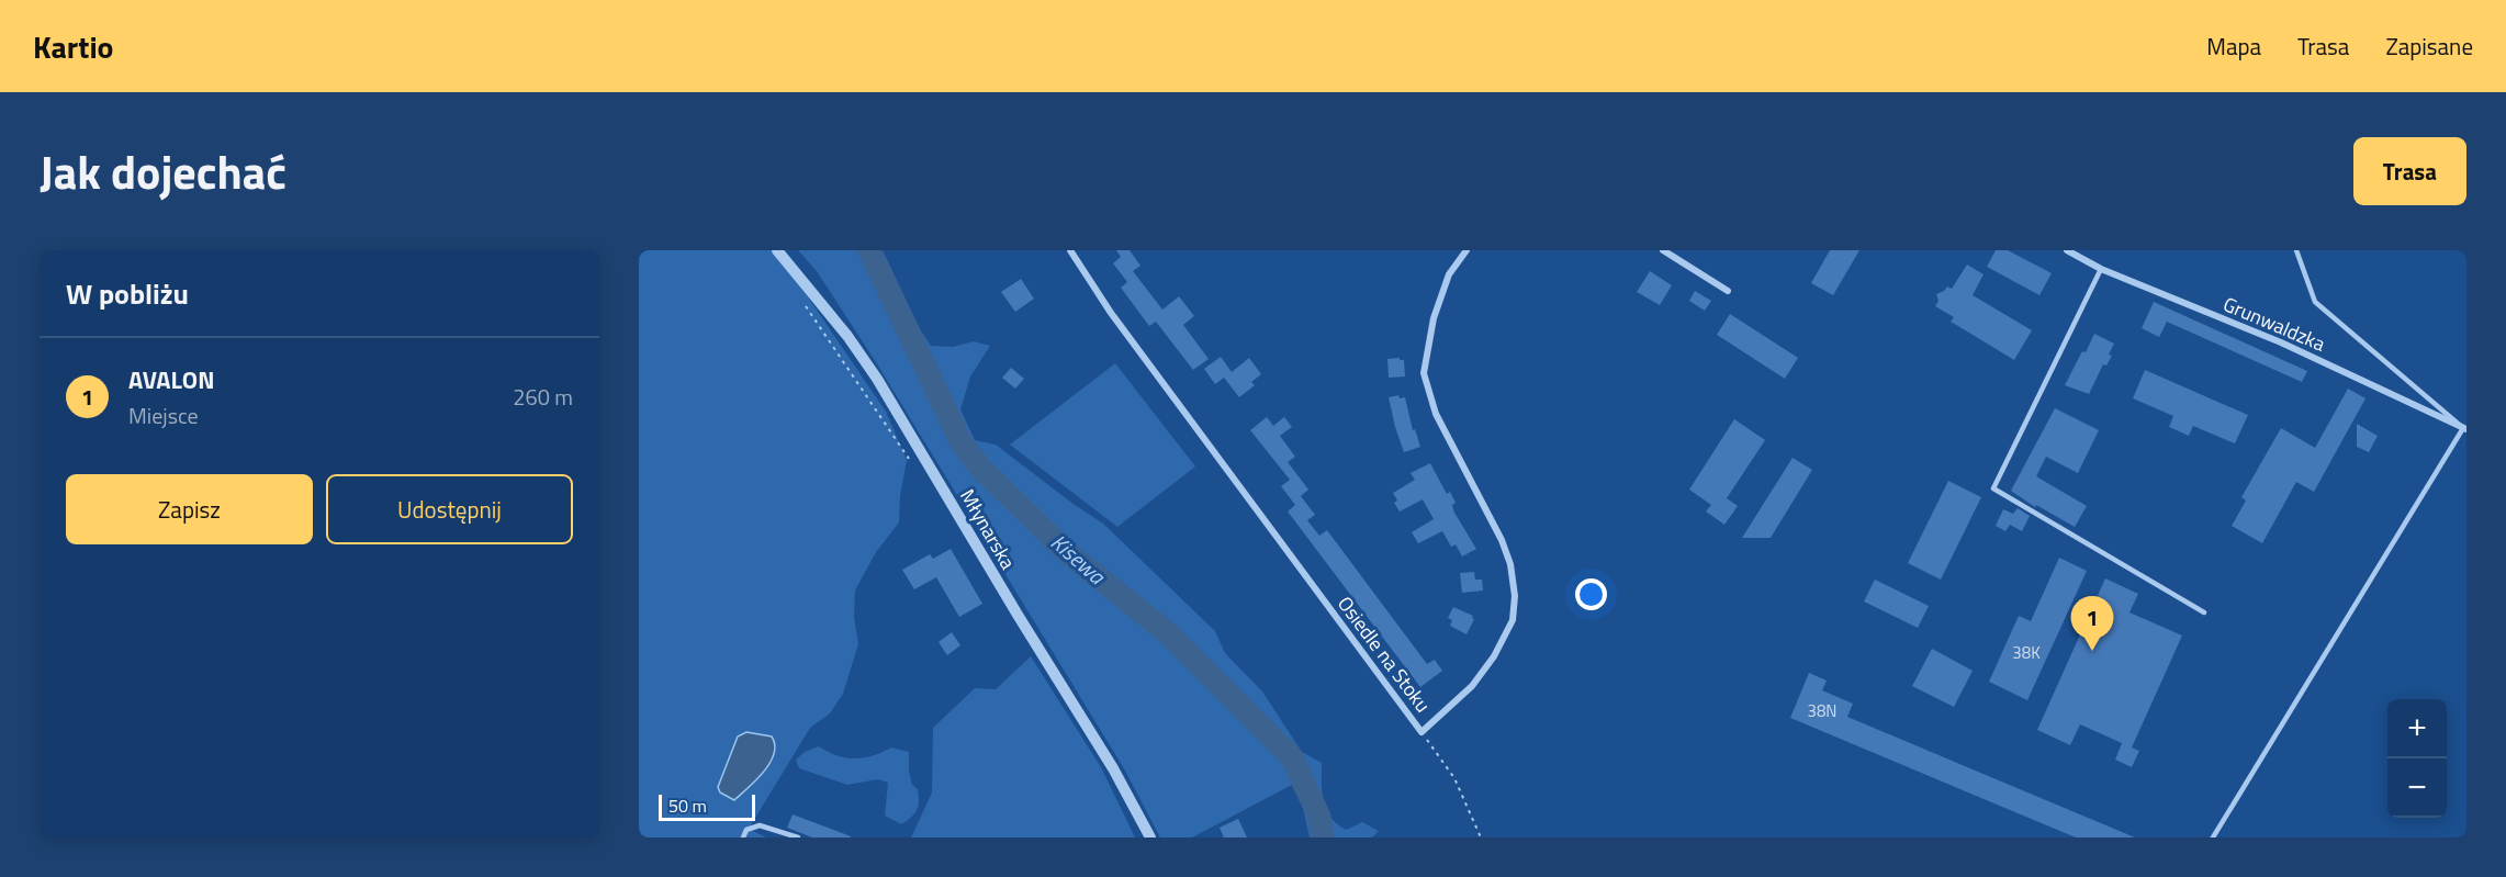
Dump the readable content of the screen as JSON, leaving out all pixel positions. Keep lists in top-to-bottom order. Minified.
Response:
{"streets":{"street":["Grunwaldzka","Młynarska","Osiedle na Stoku"]},"water":["Kisewa"],"house_numbers":["38K","38N"],"scale_bar":"50 m","page":{"header":"Kartio","nav":["Mapa","Trasa","Zapisane"],"title":"Jak dojechać","buttons":["Trasa",["Zapisz","Udostępnij"]],"heading":"W pobliżu","list":[{"mark":"1","name":"AVALON","note":"Miejsce","value":"260 m"}],"pins":"1","map_buttons":["+","−"],"scale":"50 m"}}
